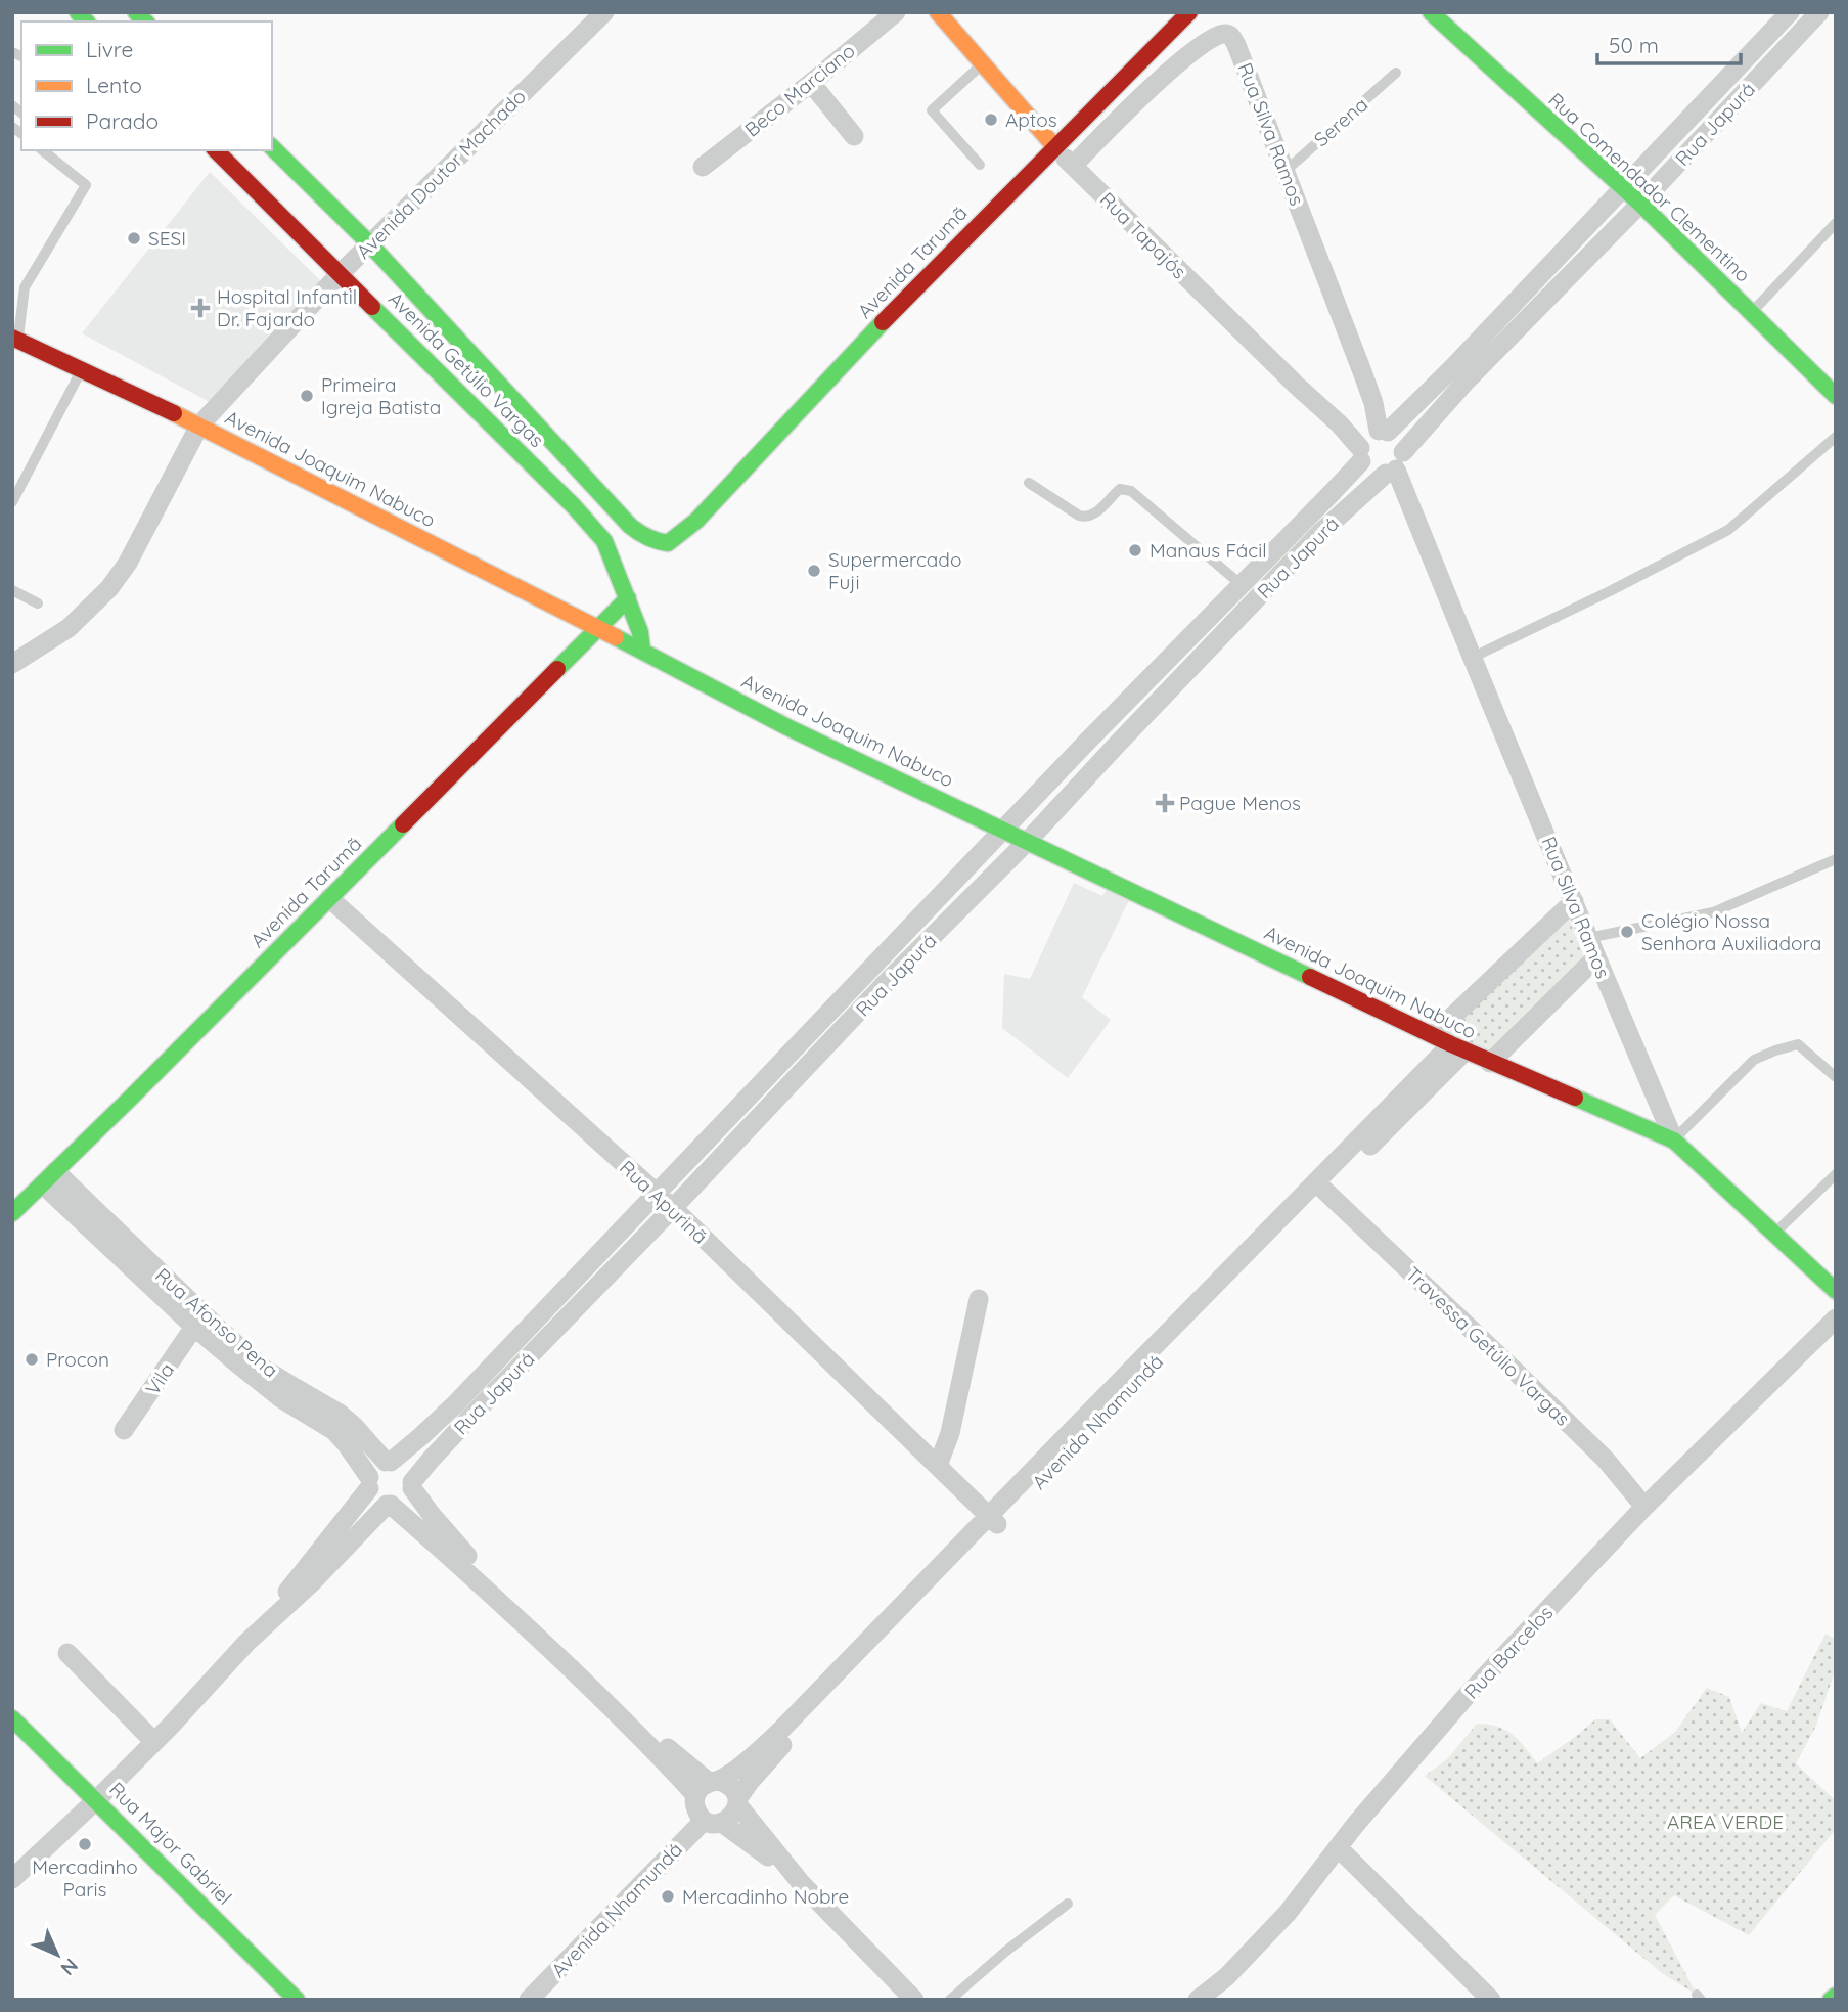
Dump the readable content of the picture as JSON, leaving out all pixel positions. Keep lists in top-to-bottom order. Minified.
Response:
{"streets":{"main road":["Rua Silva Ramos","Rua Comendador Clementino","Rua Tapajós","Avenida Tarumã","Avenida Getúlio Vargas","Avenida Joaquim Nabuco","Rua Major Gabriel"],"street":["Beco Marciano","Rua Japurá","Avenida Doutor Machado","Rua Apurinã","Rua Afonso Pena","Travessa Getúlio Vargas","Vila","Avenida Nhamundá","Rua Barcelos"],"lane":["Serena"]},"crossings":[["Serena","Rua Silva Ramos"],["Rua Japurá","Rua Silva Ramos"],["Rua Japurá","Rua Comendador Clementino"],["Rua Japurá","Rua Tapajós"],["Rua Japurá","Avenida Joaquim Nabuco"],["Rua Japurá","Rua Apurinã"],["Rua Japurá","Rua Afonso Pena"],["Rua Silva Ramos","Rua Tapajós"],["Rua Silva Ramos","Avenida Joaquim Nabuco"],["Rua Silva Ramos","Avenida Nhamundá"],["Avenida Doutor Machado","Avenida Getúlio Vargas"],["Avenida Doutor Machado","Avenida Joaquim Nabuco"],["Rua Tapajós","Avenida Tarumã"],["Avenida Tarumã","Avenida Getúlio Vargas"],["Avenida Tarumã","Avenida Joaquim Nabuco"],["Avenida Tarumã","Rua Apurinã"],["Avenida Tarumã","Rua Afonso Pena"],["Avenida Getúlio Vargas","Avenida Joaquim Nabuco"],["Avenida Joaquim Nabuco","Avenida Nhamundá"],["Rua Apurinã","Avenida Nhamundá"],["Rua Afonso Pena","Vila"],["Travessa Getúlio Vargas","Avenida Nhamundá"],["Travessa Getúlio Vargas","Rua Barcelos"]],"parks":["AREA VERDE"],"places":{"other":["Aptos","SESI","Primeira Igreja Batista","Manaus Fácil","Supermercado Fuji","Colégio Nossa Senhora Auxiliadora","Procon","Mercadinho Paris","Mercadinho Nobre"],"health":["Hospital Infantil Dr. Fajardo","Pague Menos"]},"legend":["Livre","Lento","Parado"],"scale_bar":"50 m","north":"bottom right"}
